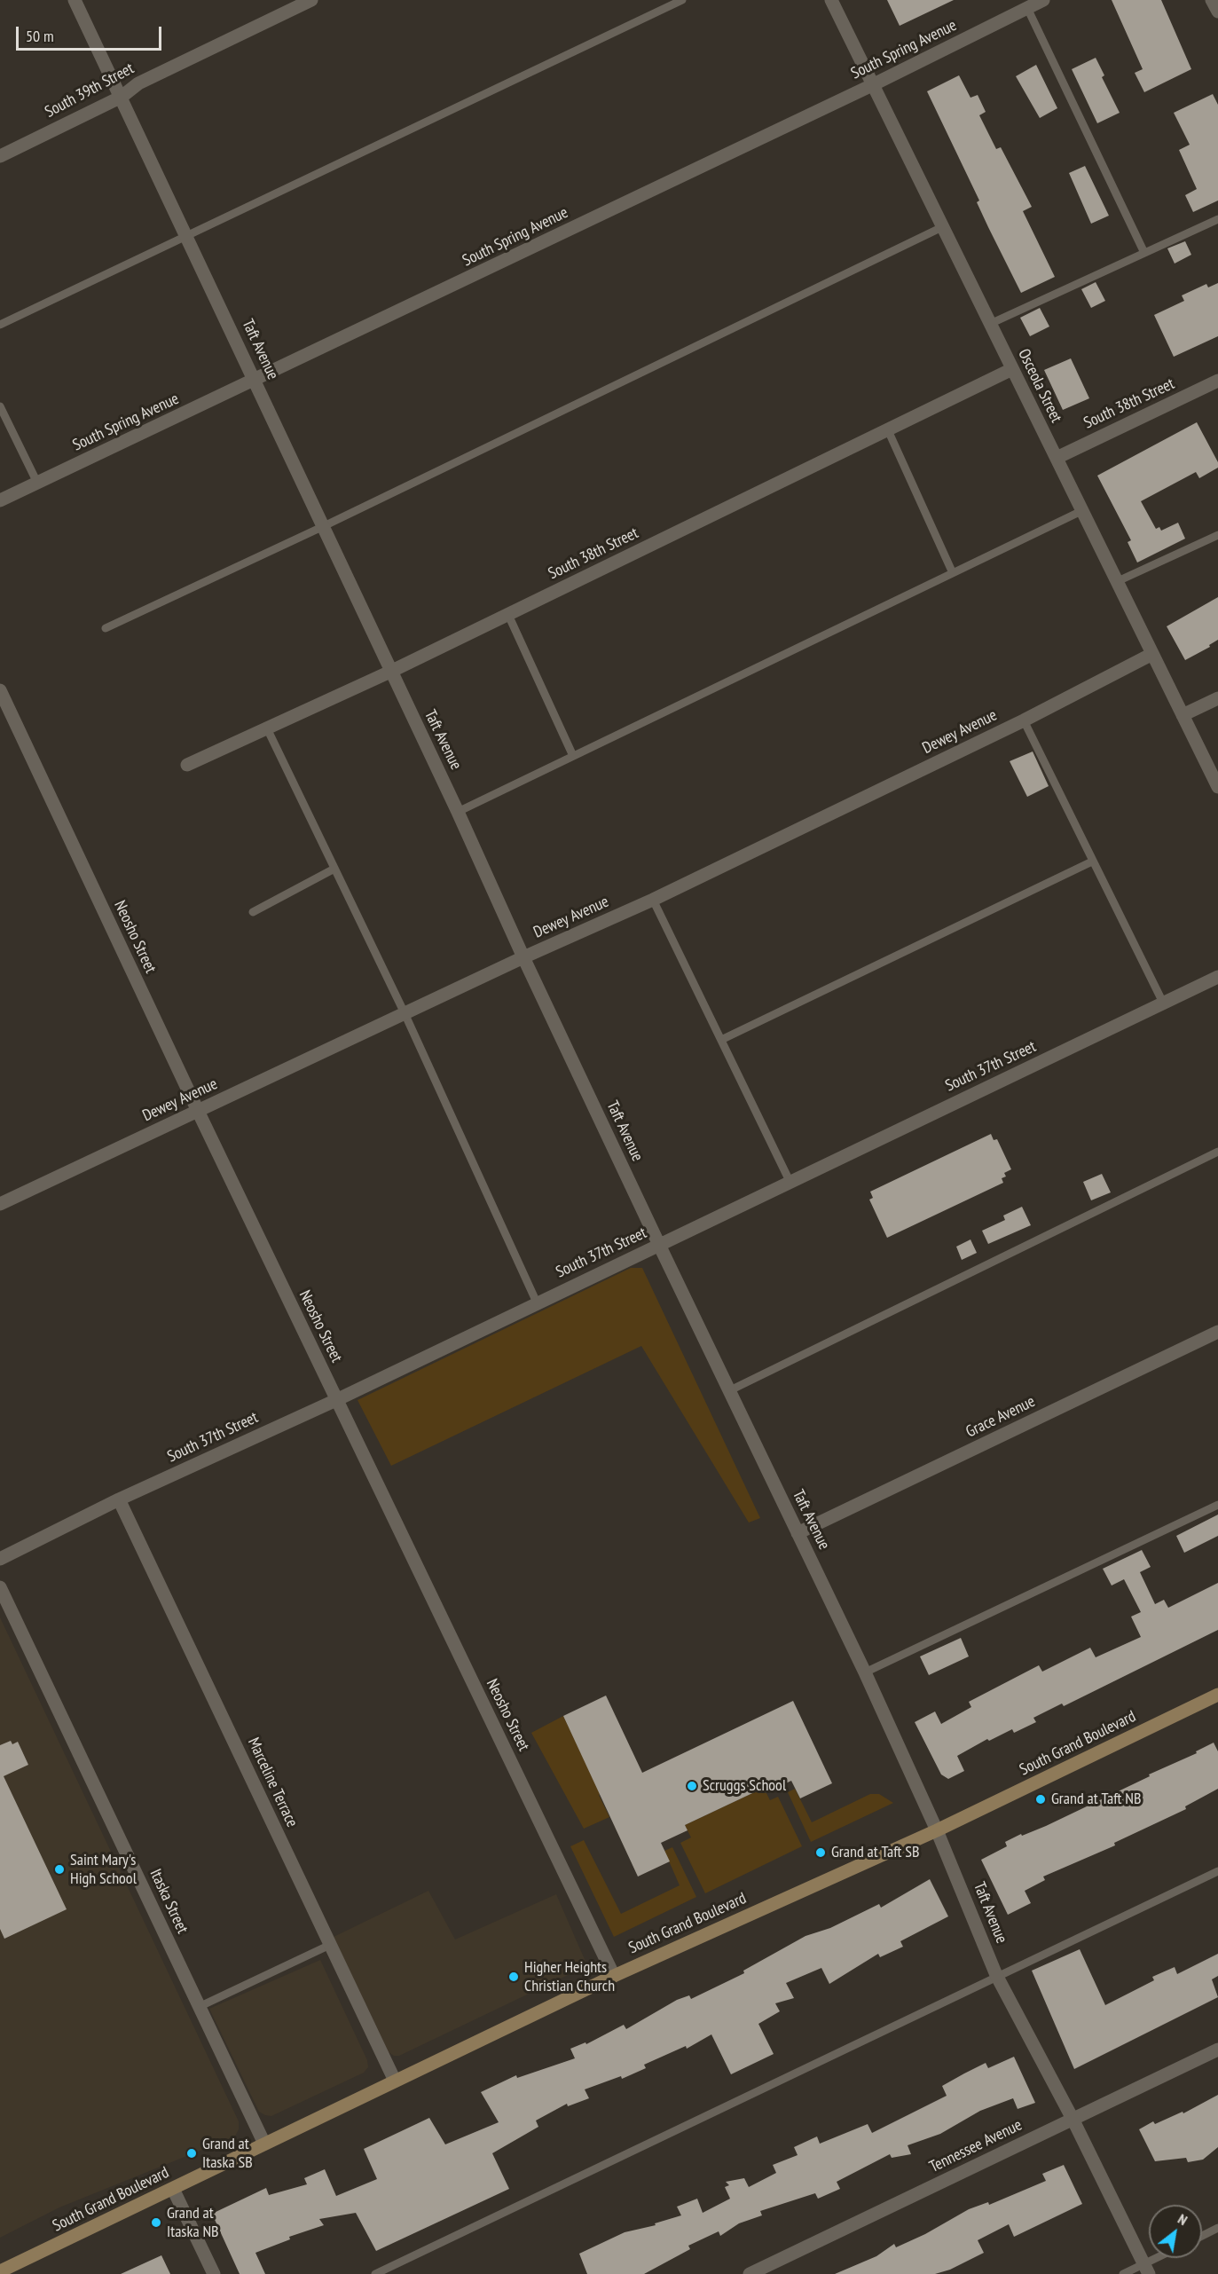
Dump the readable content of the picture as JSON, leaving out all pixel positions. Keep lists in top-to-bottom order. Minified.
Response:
{"streets":{"main road":["South Grand Boulevard"],"street":["South Spring Avenue","South 39th Street","Taft Avenue","Osceola Street","South 38th Street","Dewey Avenue","Neosho Street","South 37th Street","Grace Avenue","Marceline Terrace","Itaska Street","Tennessee Avenue"]},"crossings":[["South Spring Avenue","Taft Avenue"],["South Spring Avenue","Osceola Street"],["South 39th Street","Taft Avenue"],["Taft Avenue","South 38th Street"],["Taft Avenue","Dewey Avenue"],["Taft Avenue","South 37th Street"],["Taft Avenue","Grace Avenue"],["Taft Avenue","South Grand Boulevard"],["Taft Avenue","Tennessee Avenue"],["Osceola Street","South 38th Street"],["Osceola Street","Dewey Avenue"],["Dewey Avenue","Neosho Street"],["Neosho Street","South 37th Street"],["Neosho Street","South Grand Boulevard"],["South 37th Street","Marceline Terrace"],["South Grand Boulevard","Marceline Terrace"],["South Grand Boulevard","Itaska Street"]],"places":["Scruggs School","Grand at Taft NB","Grand at Taft SB","Saint Mary's High School","Higher Heights Christian Church","Grand at Itaska SB","Grand at Itaska NB"],"scale_bar":"50 m","north":"top right"}
